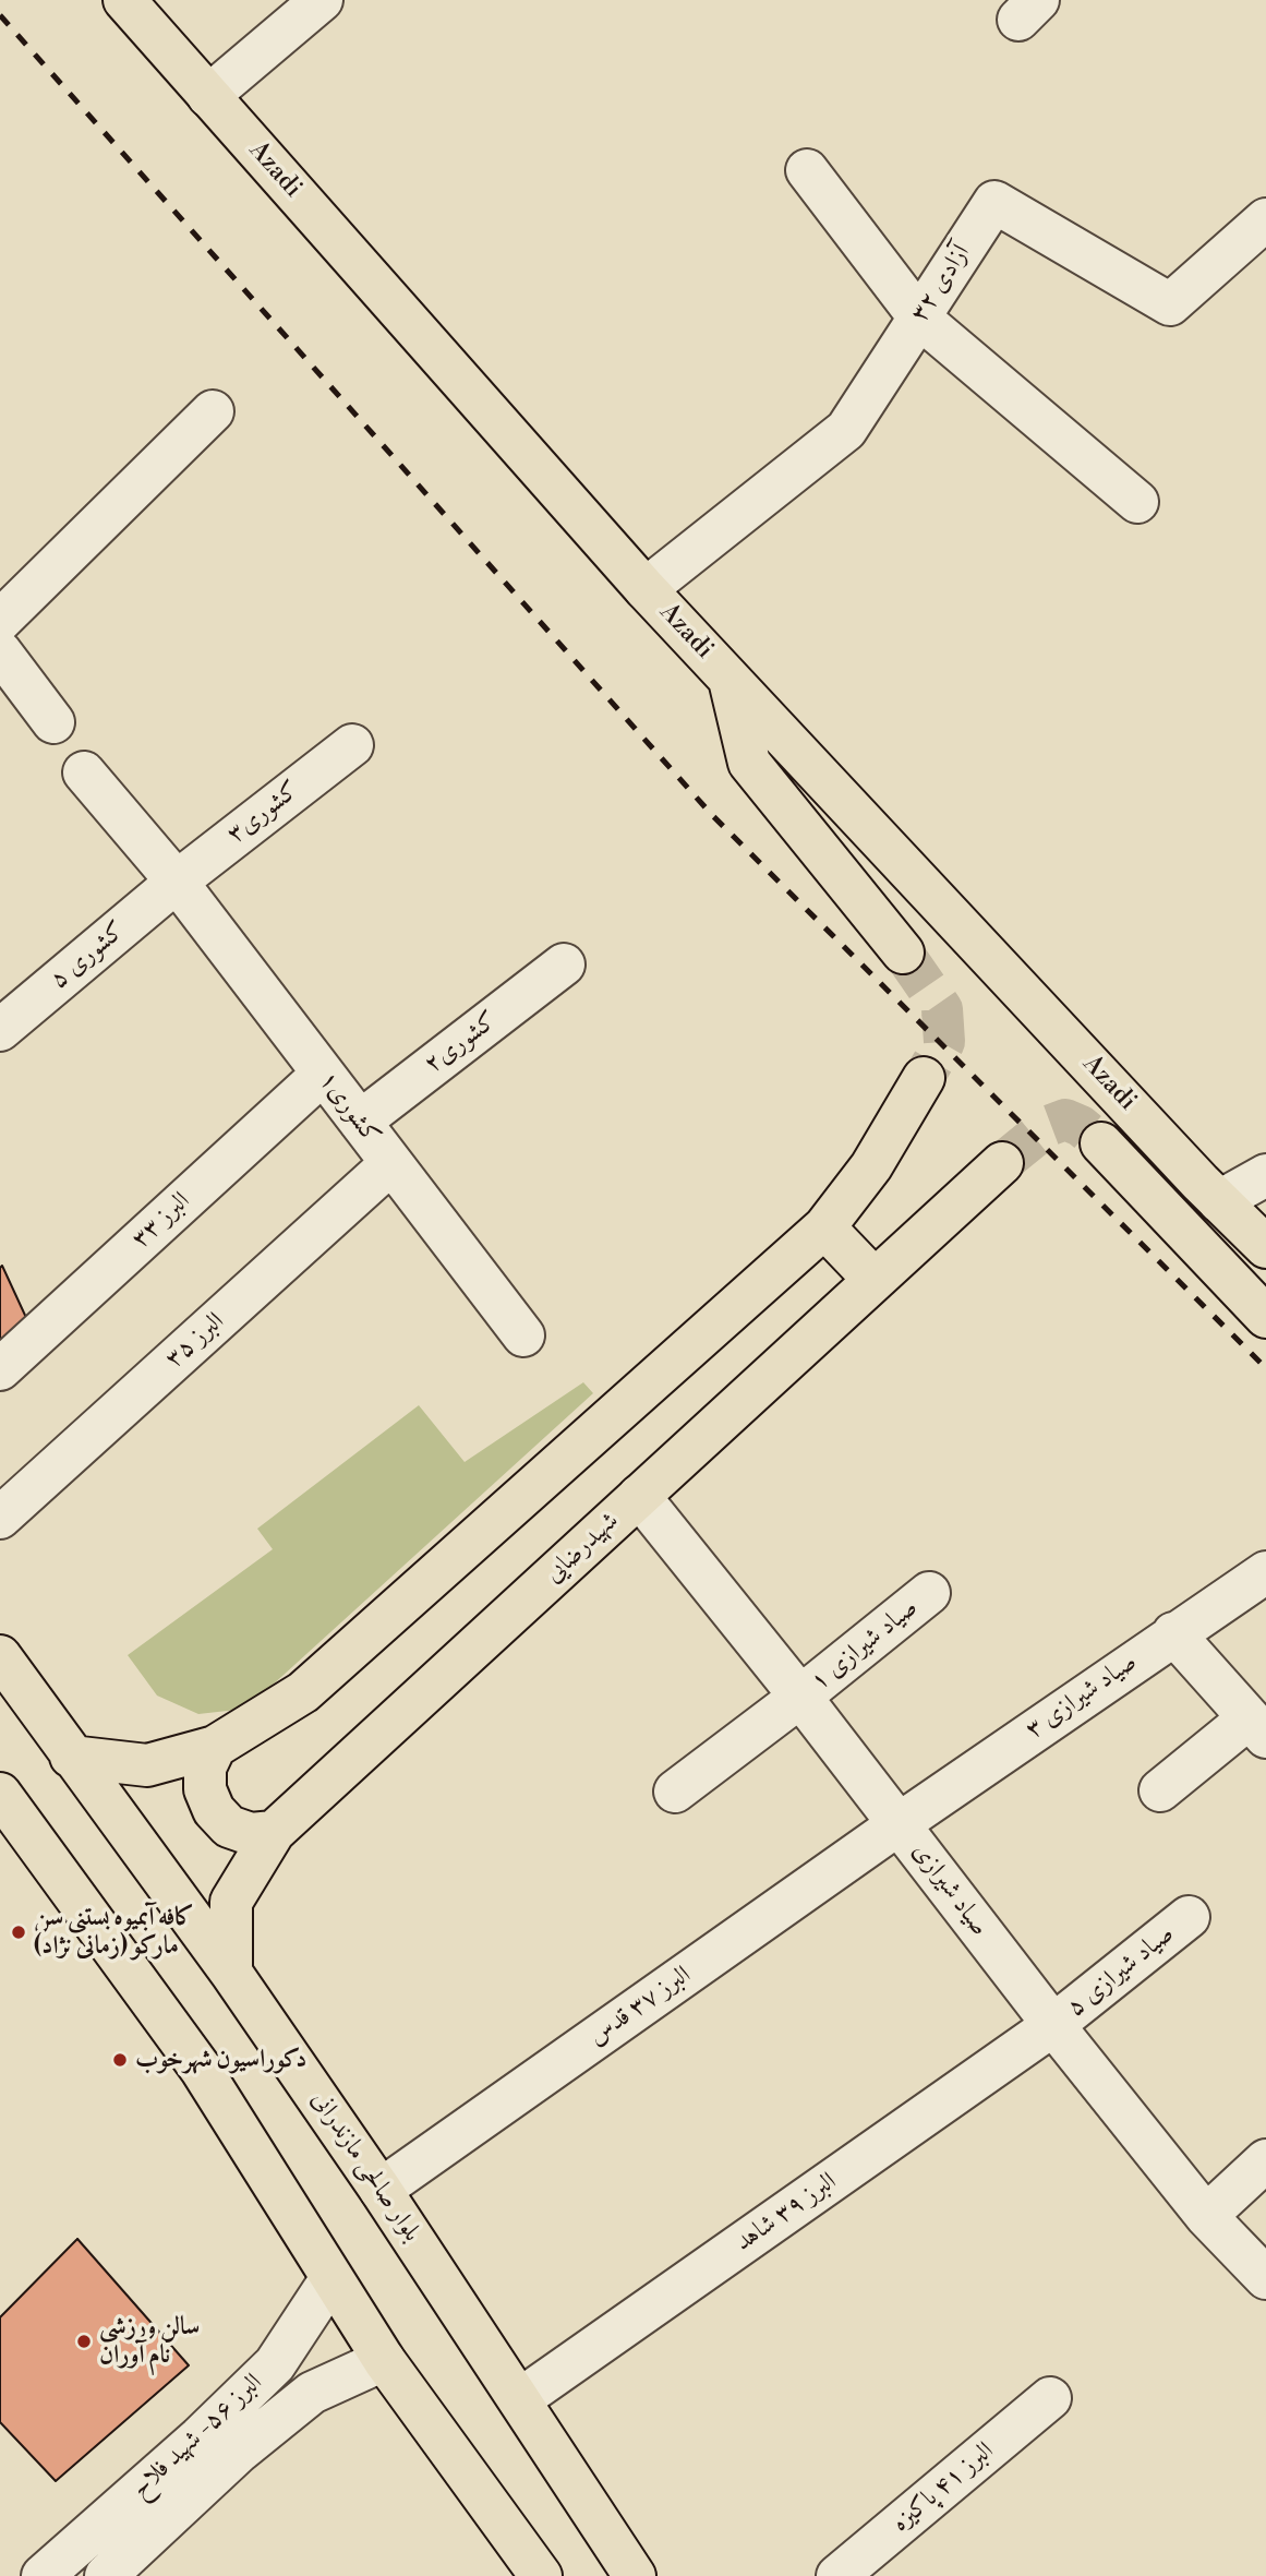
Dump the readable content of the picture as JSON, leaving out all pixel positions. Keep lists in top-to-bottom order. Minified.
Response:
{"streets":{"main road":["Azadi","شهیدرضایی","بلوار صالحی مازندرانی"],"street":["آزادی ۳۲","کشوری۳","کشوری ۵","کشوری۲","کشوری۱","البرز ۳۳","البرز ۳۵","صیاد شیرازی ۱","صیاد شیرازی ۳","صیاد شیرازی","صیاد شیرازی ۵","البرز ۳۷ قدس","البرز ۳۹ شاهد","البرز ۵۶- شهید فلاح","البرز ۴۱ پاکیزه"]},"crossings":[["Azadi","آزادی ۳۲"],["کشوری۳","کشوری ۵"],["کشوری۳","کشوری۱"],["کشوری ۵","کشوری۱"],["کشوری۲","کشوری۱"],["کشوری۱","البرز ۳۳"],["کشوری۱","البرز ۳۵"],["شهیدرضایی","صیاد شیرازی"],["شهیدرضایی","بلوار صالحی مازندرانی"],["صیاد شیرازی ۱","صیاد شیرازی"],["صیاد شیرازی ۳","صیاد شیرازی"],["صیاد شیرازی ۳","البرز ۳۷ قدس"],["صیاد شیرازی","صیاد شیرازی ۵"],["صیاد شیرازی","البرز ۳۷ قدس"],["صیاد شیرازی","البرز ۳۹ شاهد"],["صیاد شیرازی ۵","البرز ۳۹ شاهد"],["البرز ۳۷ قدس","بلوار صالحی مازندرانی"],["بلوار صالحی مازندرانی","البرز ۳۹ شاهد"]],"places":["کافه آبمیوه بستنی سن مارکو (زمانی نژاد)","دکوراسیون شهرخوب","سالن ورزشی نام آوران"]}
